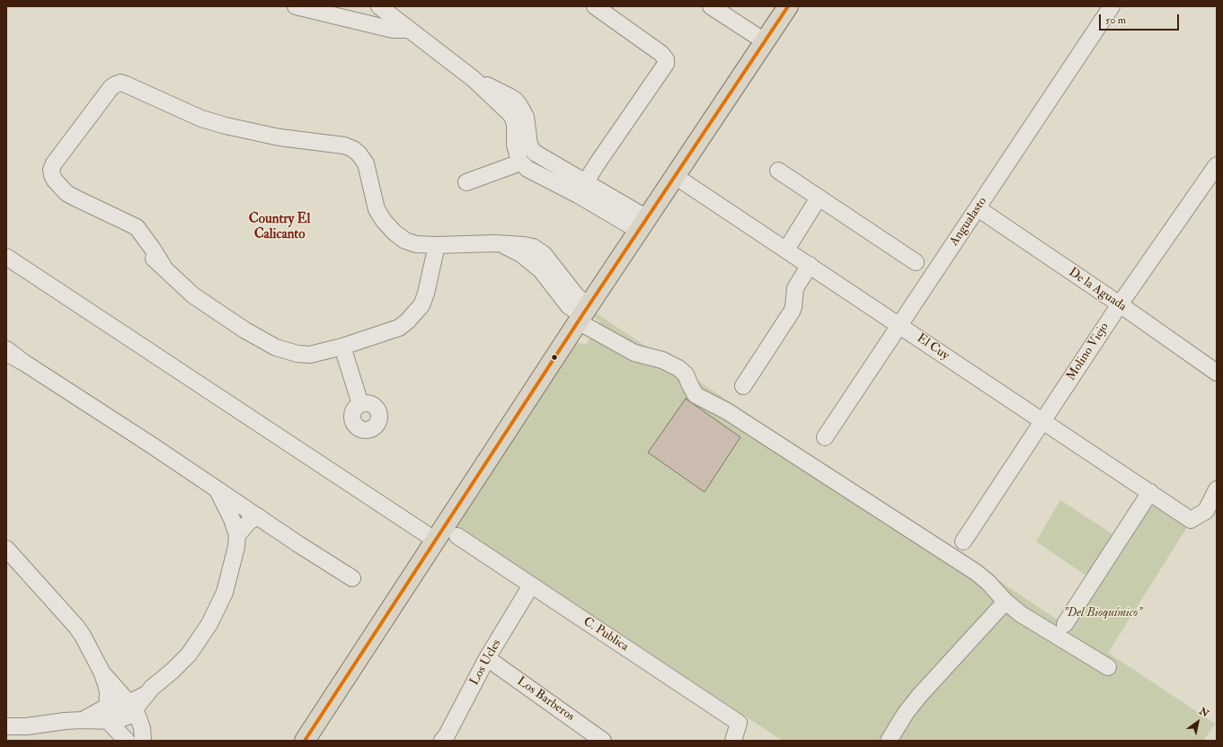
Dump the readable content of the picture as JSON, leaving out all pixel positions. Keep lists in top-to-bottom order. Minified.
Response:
{"streets":{"street":["Angualasto","De la Aguada","El Cuy","Molino Viejo","C. Publica","Los Ucles","Los Barberos"]},"crossings":[["Angualasto","De la Aguada"],["Angualasto","El Cuy"],["De la Aguada","Molino Viejo"],["El Cuy","Molino Viejo"],["C. Publica","Los Ucles"],["Los Ucles","Los Barberos"]],"districts":["Country El Calicanto"],"parks":["\"Del Bioquímico\""],"scale_bar":"50 m","north":"top right"}
